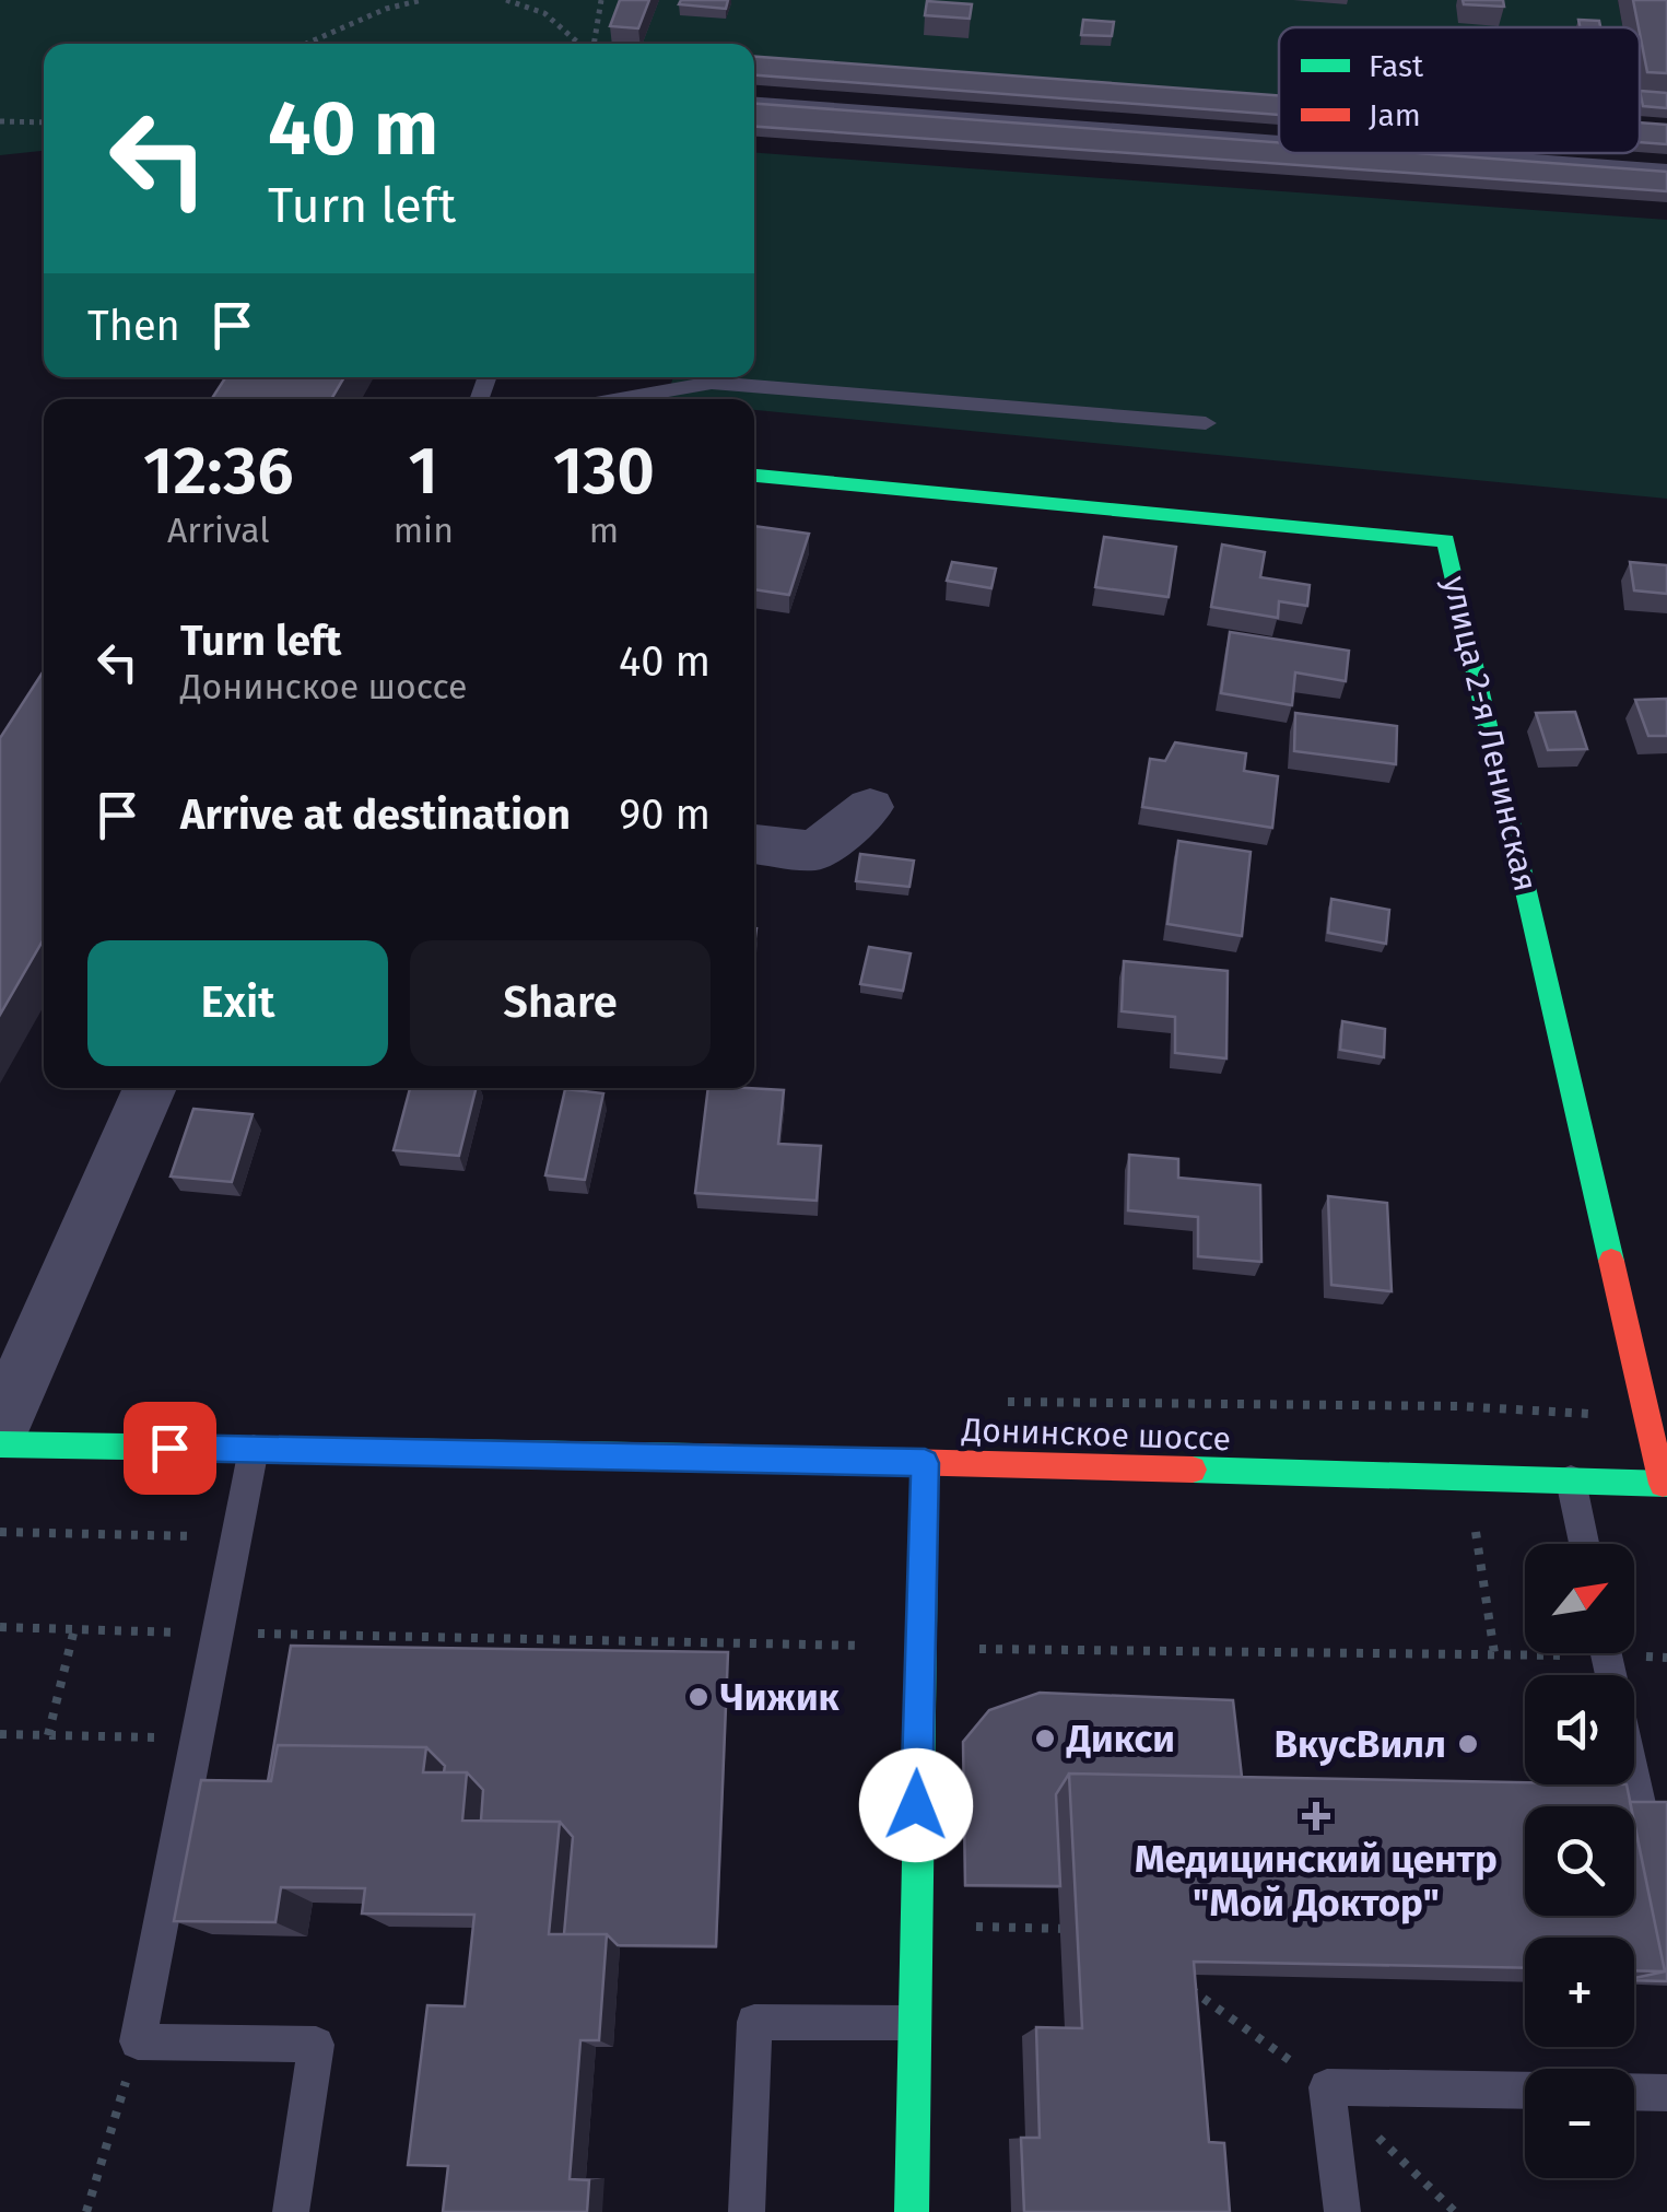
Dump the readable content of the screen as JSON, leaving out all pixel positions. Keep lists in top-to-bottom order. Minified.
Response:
{"streets":{"street":["улица 2-я Ленинская","Донинское шоссе"]},"crossings":[["улица 2-я Ленинская","Донинское шоссе"]],"places":{"other":["Чижик","Дикси","ВкусВилл"],"health":["Медицинский центр \"Мой Доктор\""]},"legend":["Fast","Jam"],"north":"top right","page":{"turn":["40 m","Turn left"],"then":"Then","eta":["12:36","Arrival","1","min","130","m"],"list":[{"name":"Turn left","note":"Донинское шоссе","value":"40 m"},{"name":"Arrive at destination","value":"90 m"}],"buttons":["Exit","Share"],"map_buttons":["+","−"]}}
